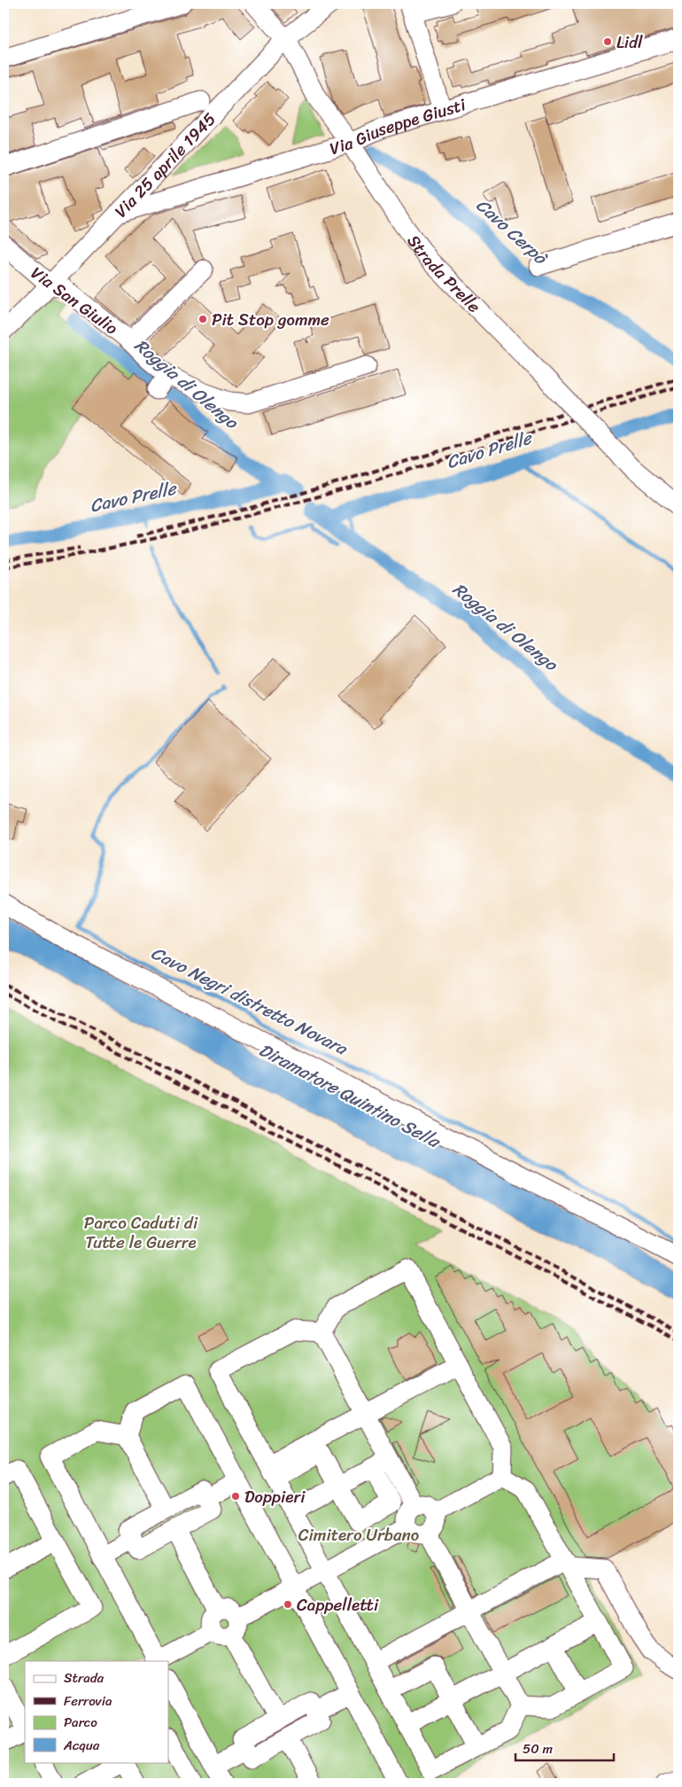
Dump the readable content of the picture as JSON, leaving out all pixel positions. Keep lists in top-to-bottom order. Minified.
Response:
{"streets":{"street":["Via Giuseppe Giusti","Via 25 aprile 1945","Strada Prelle","Via San Giulio"]},"crossings":[["Via Giuseppe Giusti","Via 25 aprile 1945"],["Via Giuseppe Giusti","Strada Prelle"],["Via 25 aprile 1945","Strada Prelle"],["Via 25 aprile 1945","Via San Giulio"]],"water":["Cavo Cerpò","Roggia di Olengo","Cavo Prelle","Cavo Negri distretto Novara","Diramatore Quintino Sella"],"parks":["Parco Caduti di Tutte le Guerre","Cimitero Urbano"],"places":["Lidl","Pit Stop gomme","Doppieri","Cappelletti"],"legend":["Strada","Ferrovia","Parco","Acqua"],"scale_bar":"50 m"}
